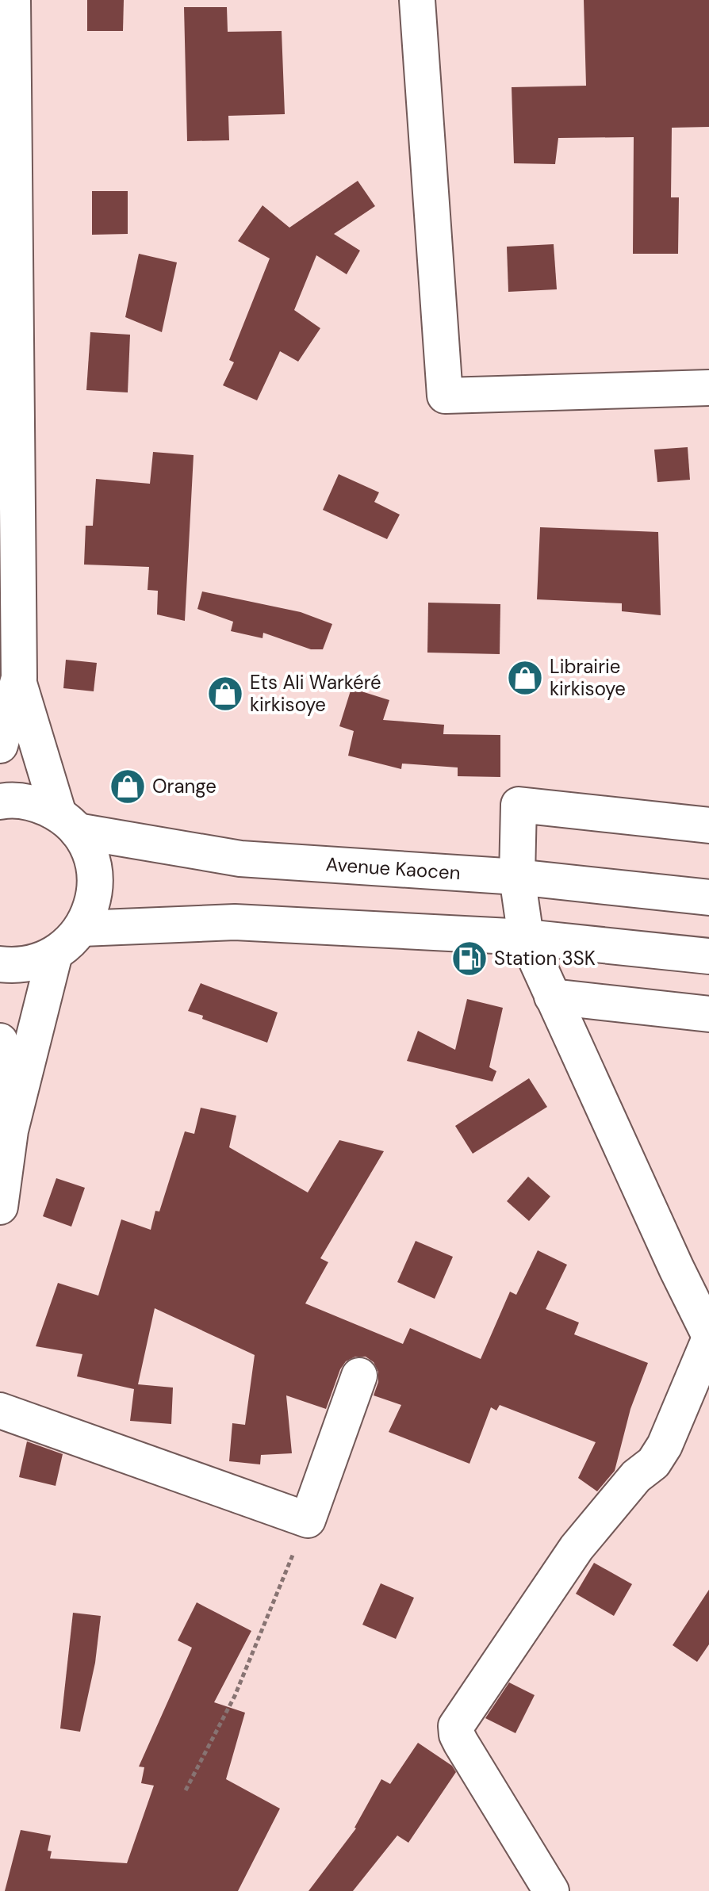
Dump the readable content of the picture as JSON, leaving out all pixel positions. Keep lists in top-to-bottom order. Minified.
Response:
{"streets":{"main road":["Avenue Kaocen"]},"places":{"shop":["Librairie kirkisoye","Ets Ali Warkéré kirkisoye","Orange"],"fuel station":["Station 3SK"]}}
